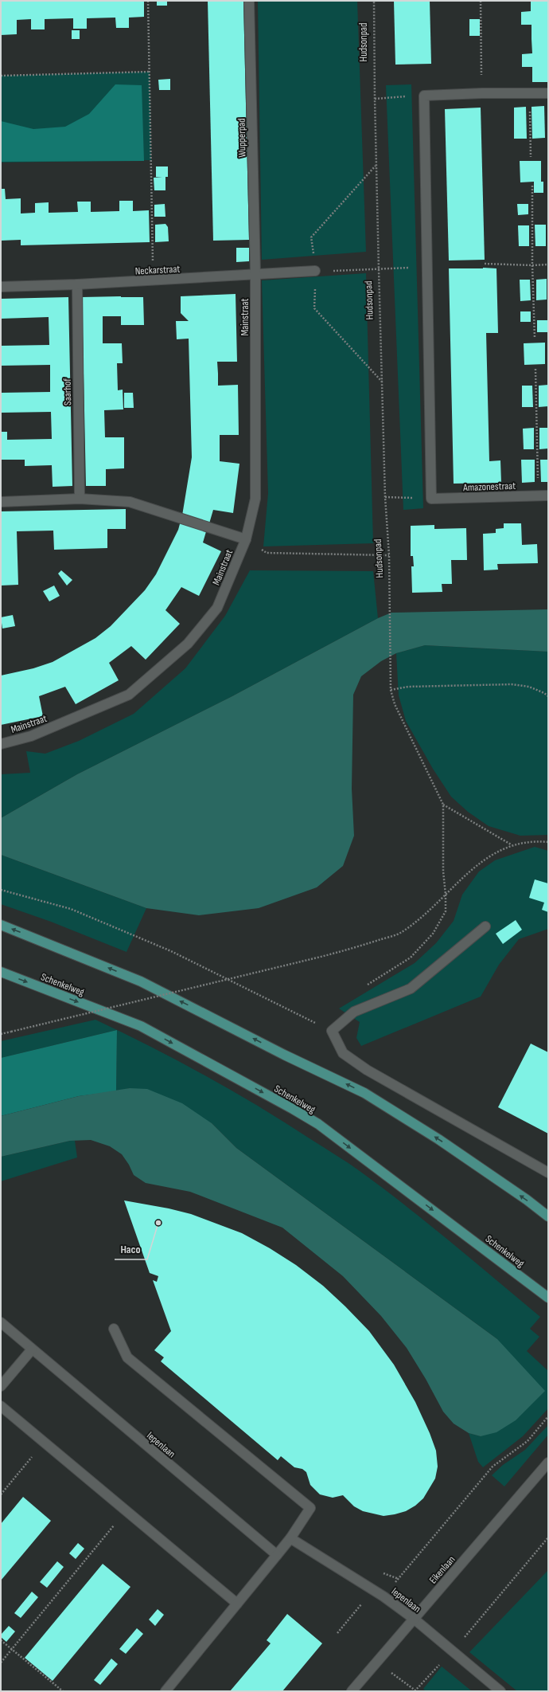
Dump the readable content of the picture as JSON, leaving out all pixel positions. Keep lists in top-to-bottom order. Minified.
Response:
{"streets":{"main road":["Schenkelweg"],"street":["Wupperpad","Neckarstraat","Mainstraat","Saarhof","Amazonestraat","Iepenlaan","Eikenlaan"],"path":["Hudsonpad"]},"crossings":[["Wupperpad","Neckarstraat"],["Wupperpad","Mainstraat"],["Neckarstraat","Mainstraat"],["Neckarstraat","Saarhof"],["Iepenlaan","Eikenlaan"]],"places":["Haco"]}
